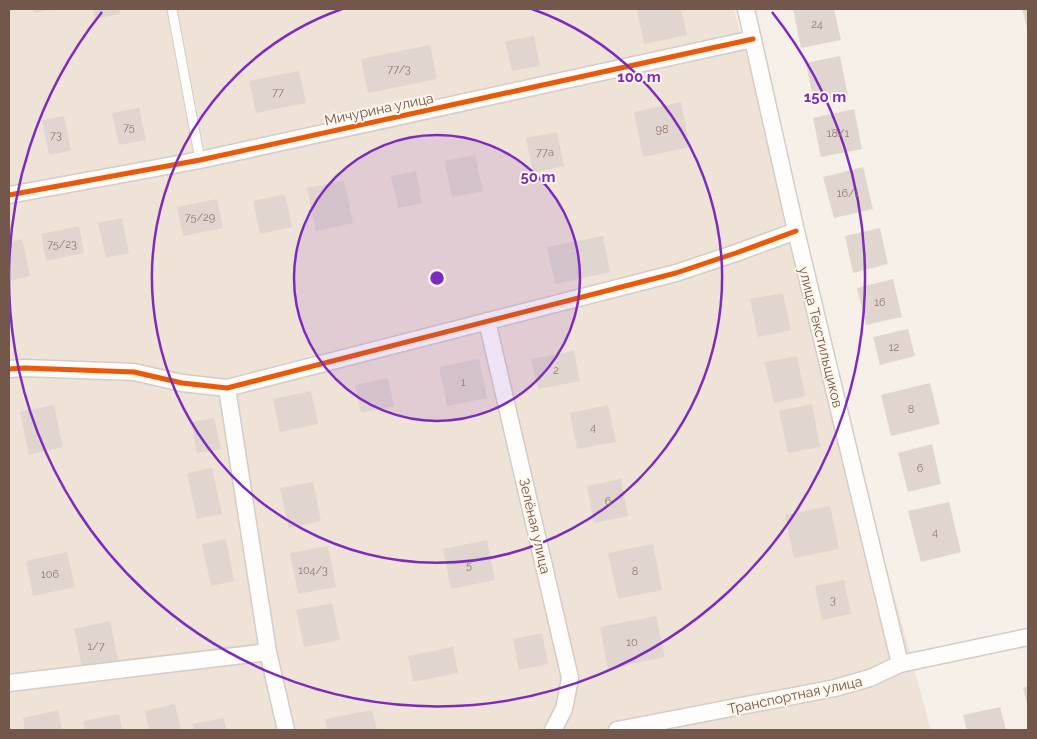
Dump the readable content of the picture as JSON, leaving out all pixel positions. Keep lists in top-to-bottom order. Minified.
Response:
{"streets":{"street":["Мичурина улица","улица Текстильщиков","Зелёная улица","Транспортная улица"]},"crossings":[["Мичурина улица","улица Текстильщиков"],["улица Текстильщиков","Транспортная улица"]],"house_numbers":["24","77/3","77","75","98","18/1","73","77а","16/1","75/29","75/23","16","12","2","1","8","4","6","6","4","5","104/3","8","106","3","10","1/7"],"rings":["100 m","150 m","50 m"]}
